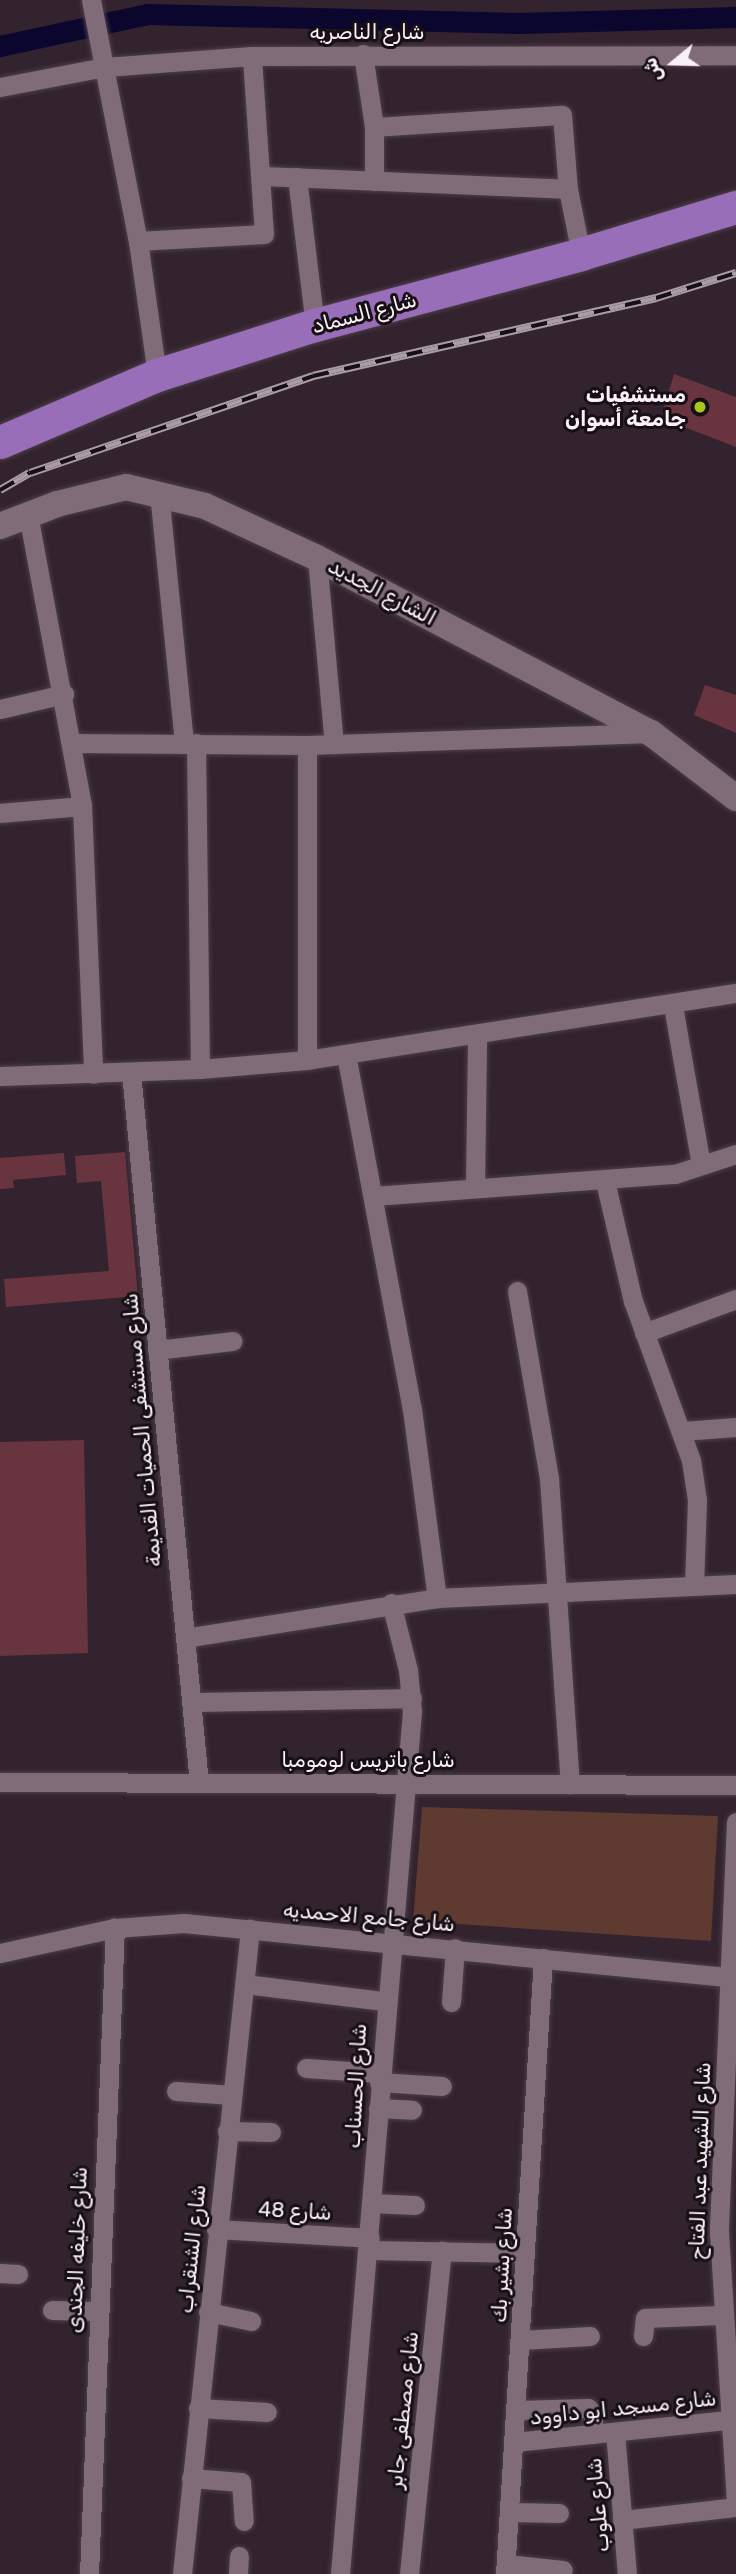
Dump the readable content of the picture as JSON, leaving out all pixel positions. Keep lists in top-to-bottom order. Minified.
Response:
{"streets":{"highway":["شارع السماد"],"street":["شارع الناصريه","الشارع الجديد","شارع مستشفى الحميات القديمة","شارع باتريس لومومبا","شارع جامع الاحمديه","شارع الحسناب","شارع الشهيد عبد الفتاح","شارع 48","شارع الشنقراب","شارع خليفه الجندى","شارع بشير بك","شارع مسجد ابو داوود","شارع مصطفى جابر","شارع علوب"]},"crossings":[["شارع مستشفى الحميات القديمة","شارع باتريس لومومبا"],["شارع باتريس لومومبا","شارع الحسناب"],["شارع جامع الاحمديه","شارع الحسناب"],["شارع جامع الاحمديه","شارع الشهيد عبد الفتاح"],["شارع جامع الاحمديه","شارع الشنقراب"],["شارع جامع الاحمديه","شارع خليفه الجندى"],["شارع جامع الاحمديه","شارع بشير بك"],["شارع الحسناب","شارع 48"],["شارع الشهيد عبد الفتاح","شارع مسجد ابو داوود"],["شارع 48","شارع الشنقراب"],["شارع 48","شارع بشير بك"],["شارع 48","شارع مصطفى جابر"],["شارع بشير بك","شارع مسجد ابو داوود"],["شارع مسجد ابو داوود","شارع علوب"]],"places":["مستشفيات جامعة أسوان"],"north":"left"}
